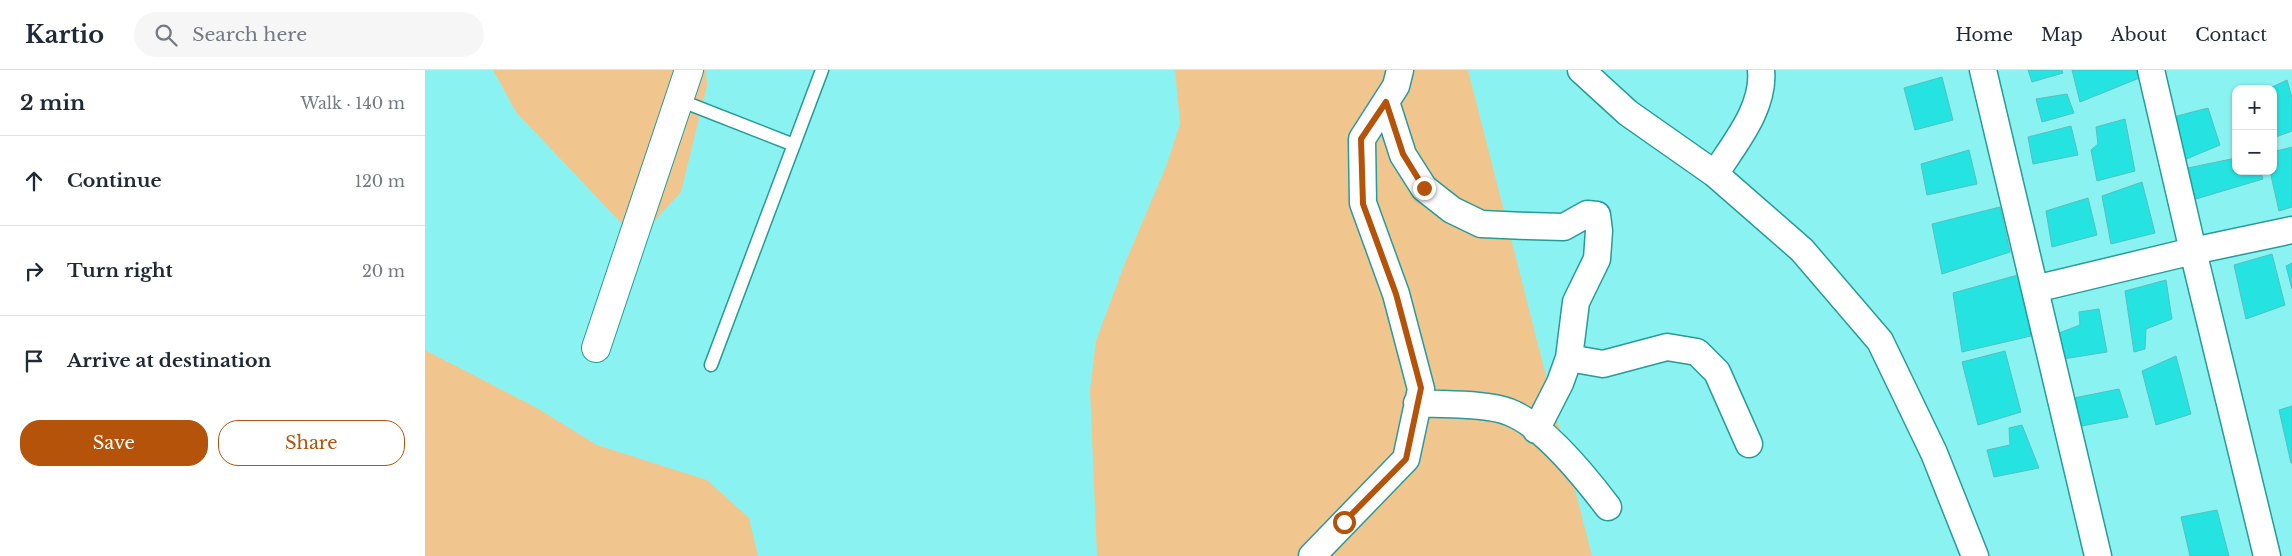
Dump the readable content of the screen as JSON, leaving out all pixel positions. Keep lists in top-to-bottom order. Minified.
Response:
{"page":{"header":"Kartio","search":"Search here","nav":["Home","Map","About","Contact"],"heading":["2 min","Walk · 140 m"],"map_buttons":["+","−"],"list":[["Continue","120 m"],["Turn right","20 m"],"Arrive at destination"],"buttons":["Save","Share"]}}
